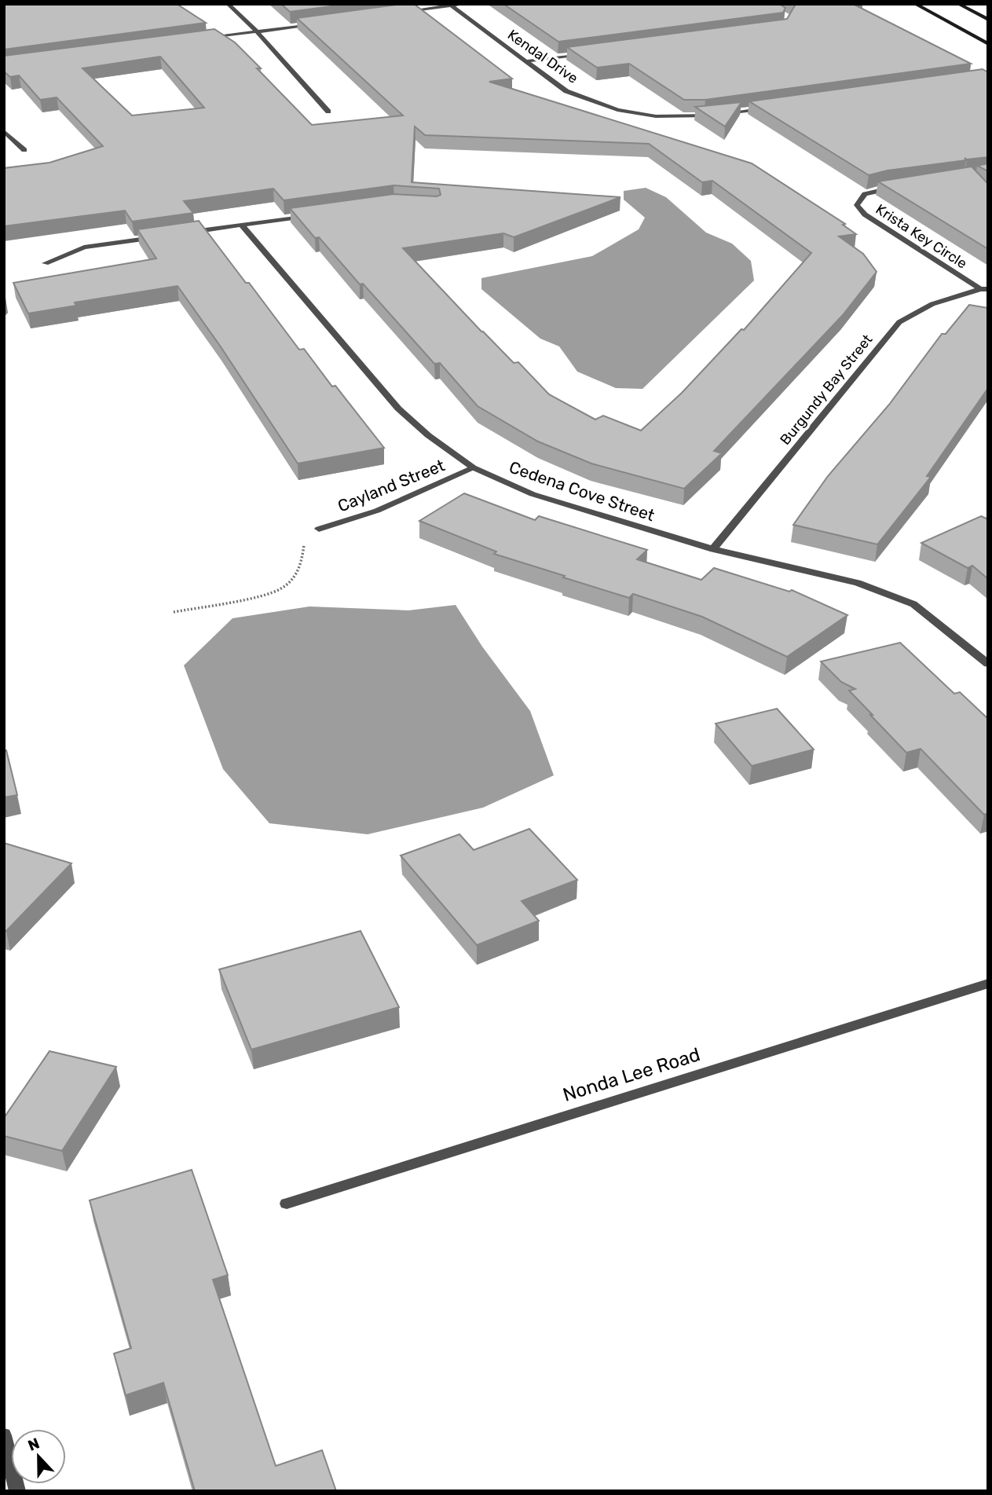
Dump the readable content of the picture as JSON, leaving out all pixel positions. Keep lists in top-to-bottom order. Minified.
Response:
{"streets":{"street":["Kendal Drive","Krista Key Circle","Burgundy Bay Street","Cayland Street","Cedena Cove Street","Nonda Lee Road"]},"crossings":[["Krista Key Circle","Burgundy Bay Street"],["Burgundy Bay Street","Cedena Cove Street"],["Cayland Street","Cedena Cove Street"]],"north":"top"}
